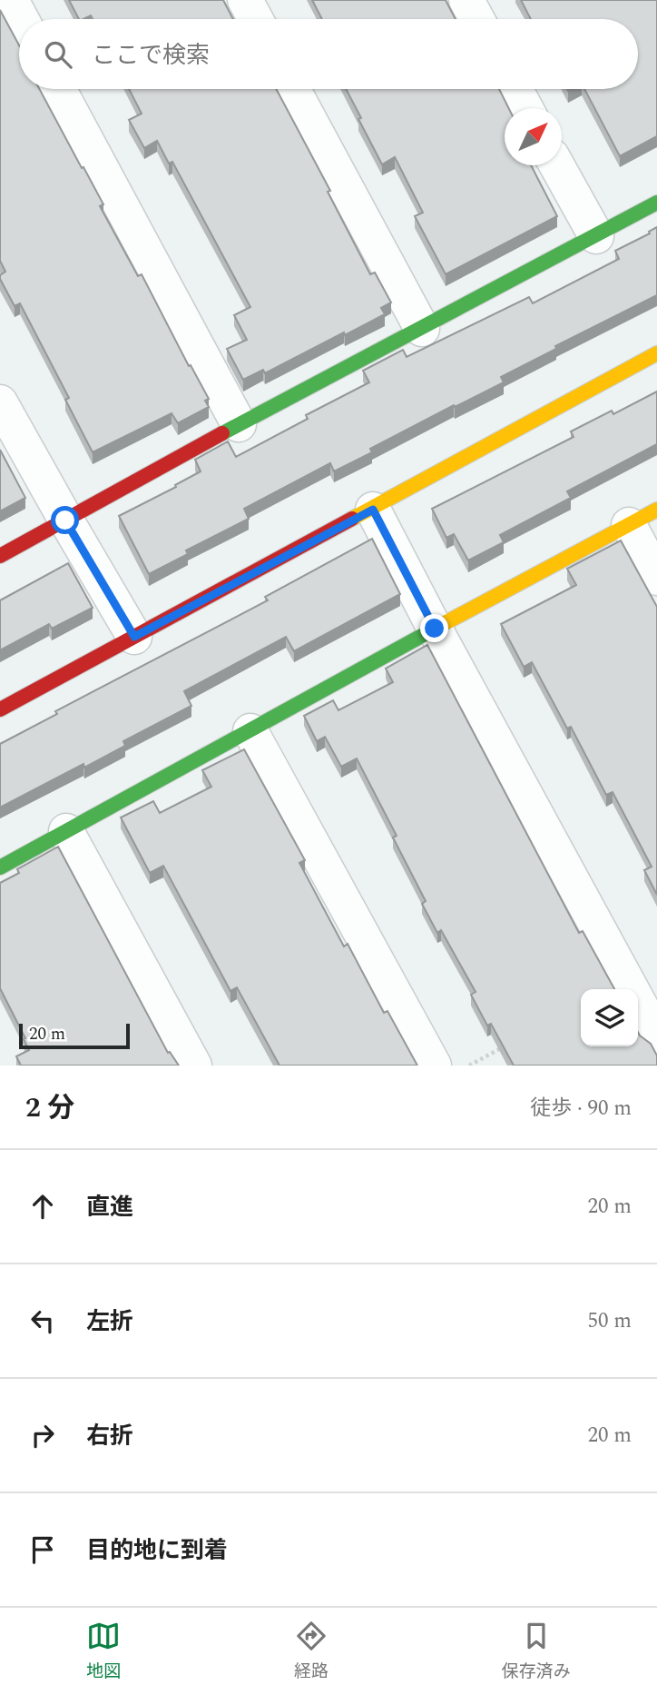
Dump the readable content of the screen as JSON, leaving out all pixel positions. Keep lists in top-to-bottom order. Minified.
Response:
{"scale_bar":"20 m","north":"top right","page":{"search":"ここで検索","scale":"20 m","heading":["2 分","徒歩 · 90 m"],"list":[["直進","20 m"],["左折","50 m"],["右折","20 m"],"目的地に到着"],"nav":["地図","経路","保存済み"]}}
